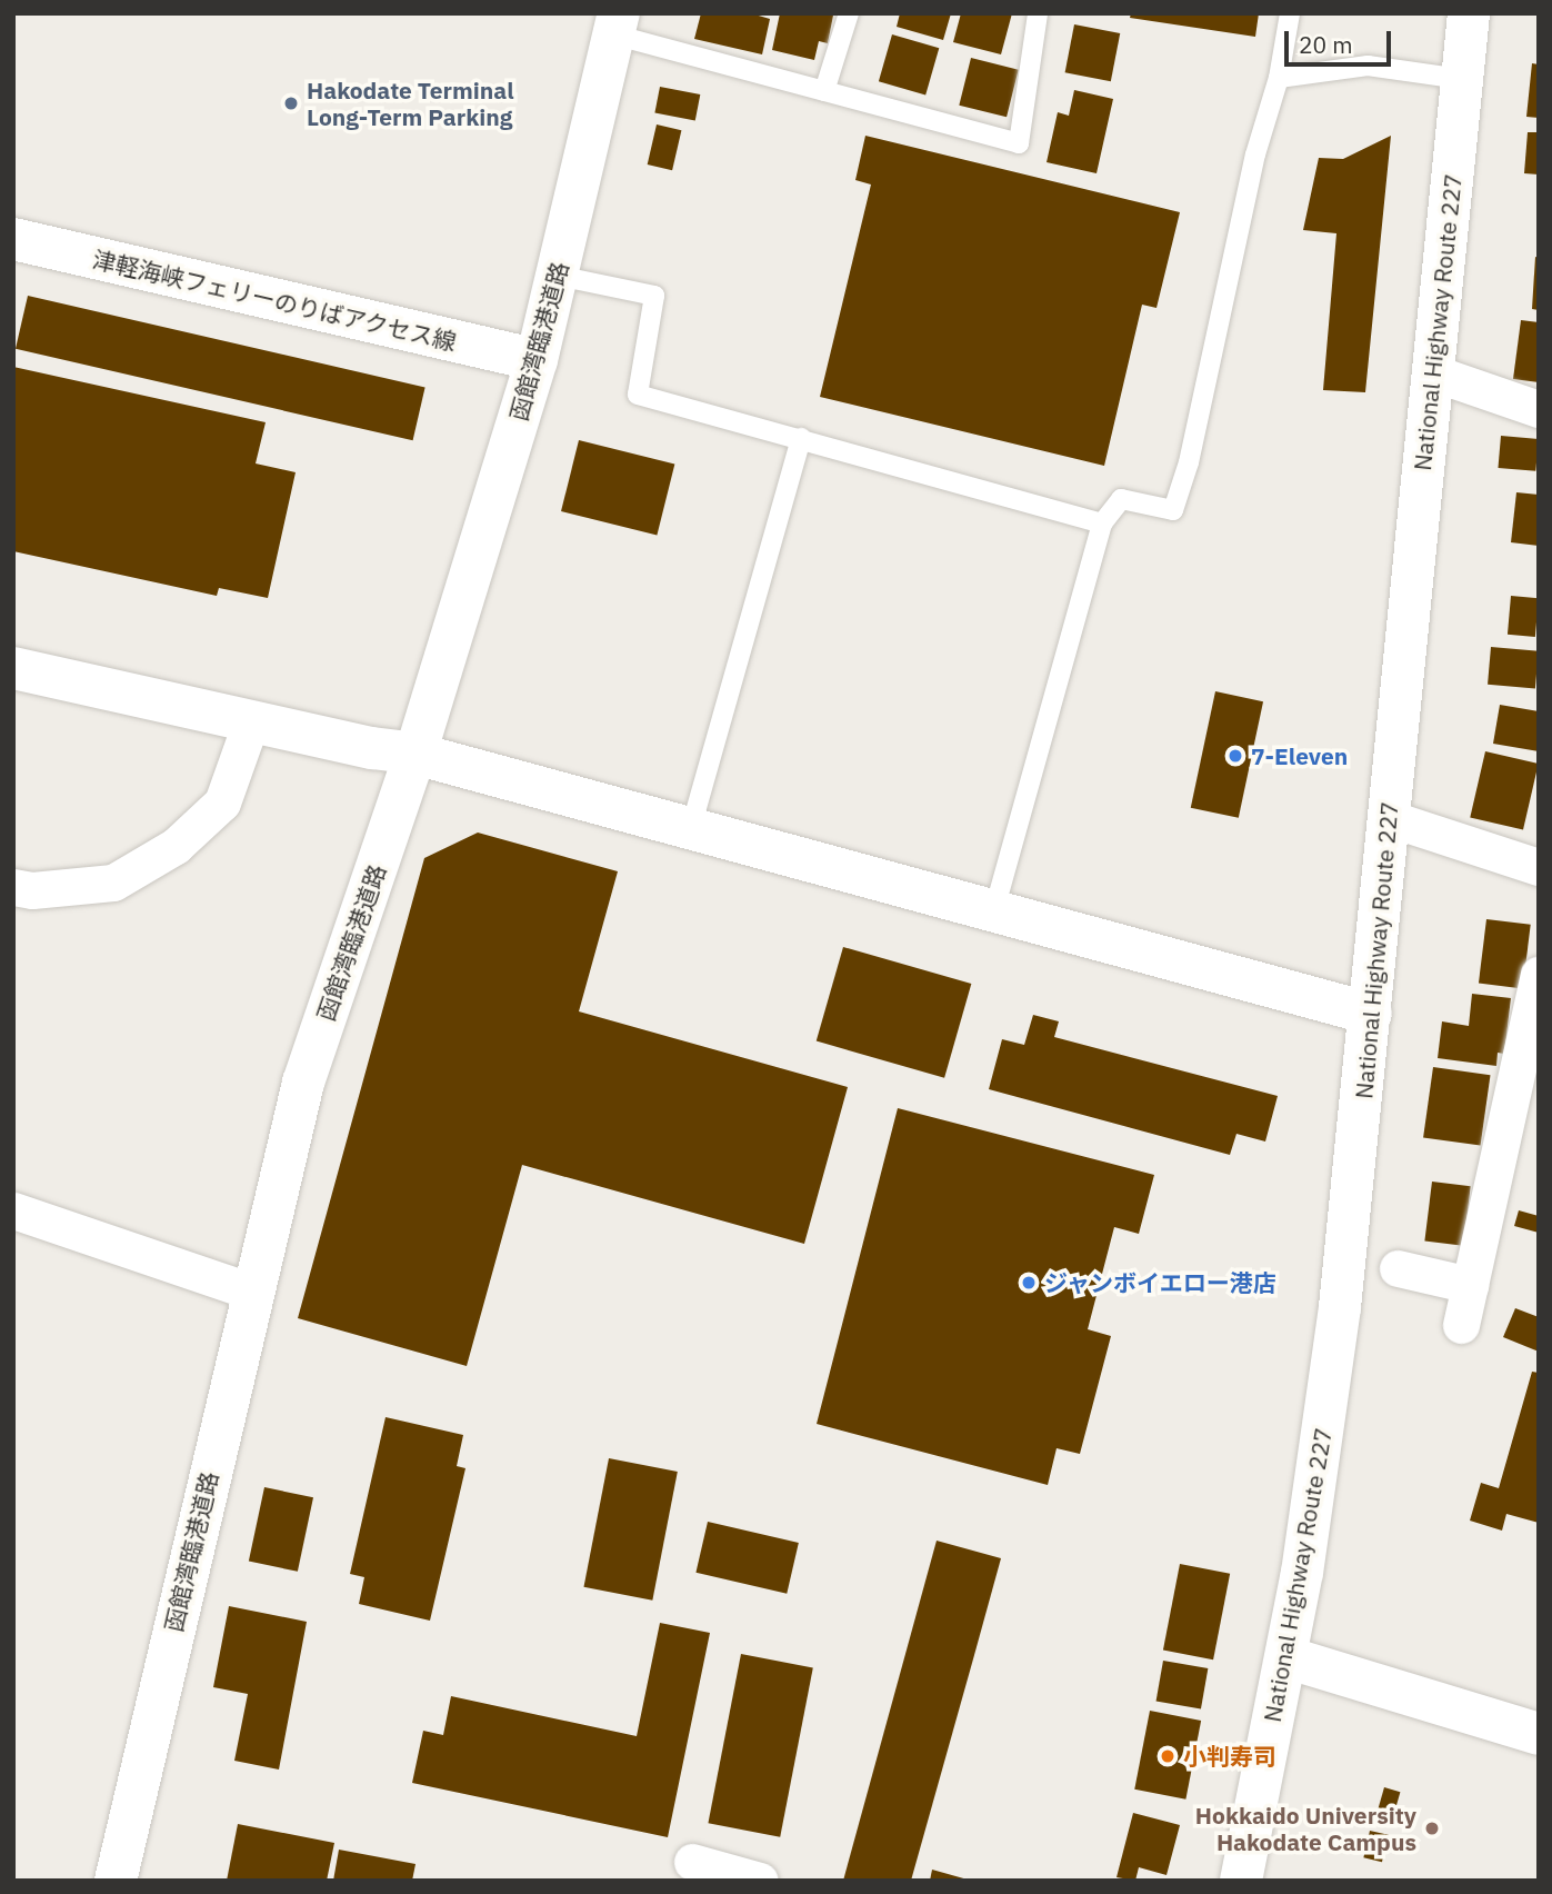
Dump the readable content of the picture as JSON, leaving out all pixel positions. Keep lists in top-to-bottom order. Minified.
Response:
{"streets":{"main road":["津軽海峡フェリーのりばアクセス線","National Highway Route 227","函館湾臨港道路"]},"crossings":[["津軽海峡フェリーのりばアクセス線","函館湾臨港道路"]],"places":["Hakodate Terminal Long-Term Parking","7-Eleven","ジャンボイエロー港店","小判寿司","Hokkaido University Hakodate Campus"],"scale_bar":"20 m"}
